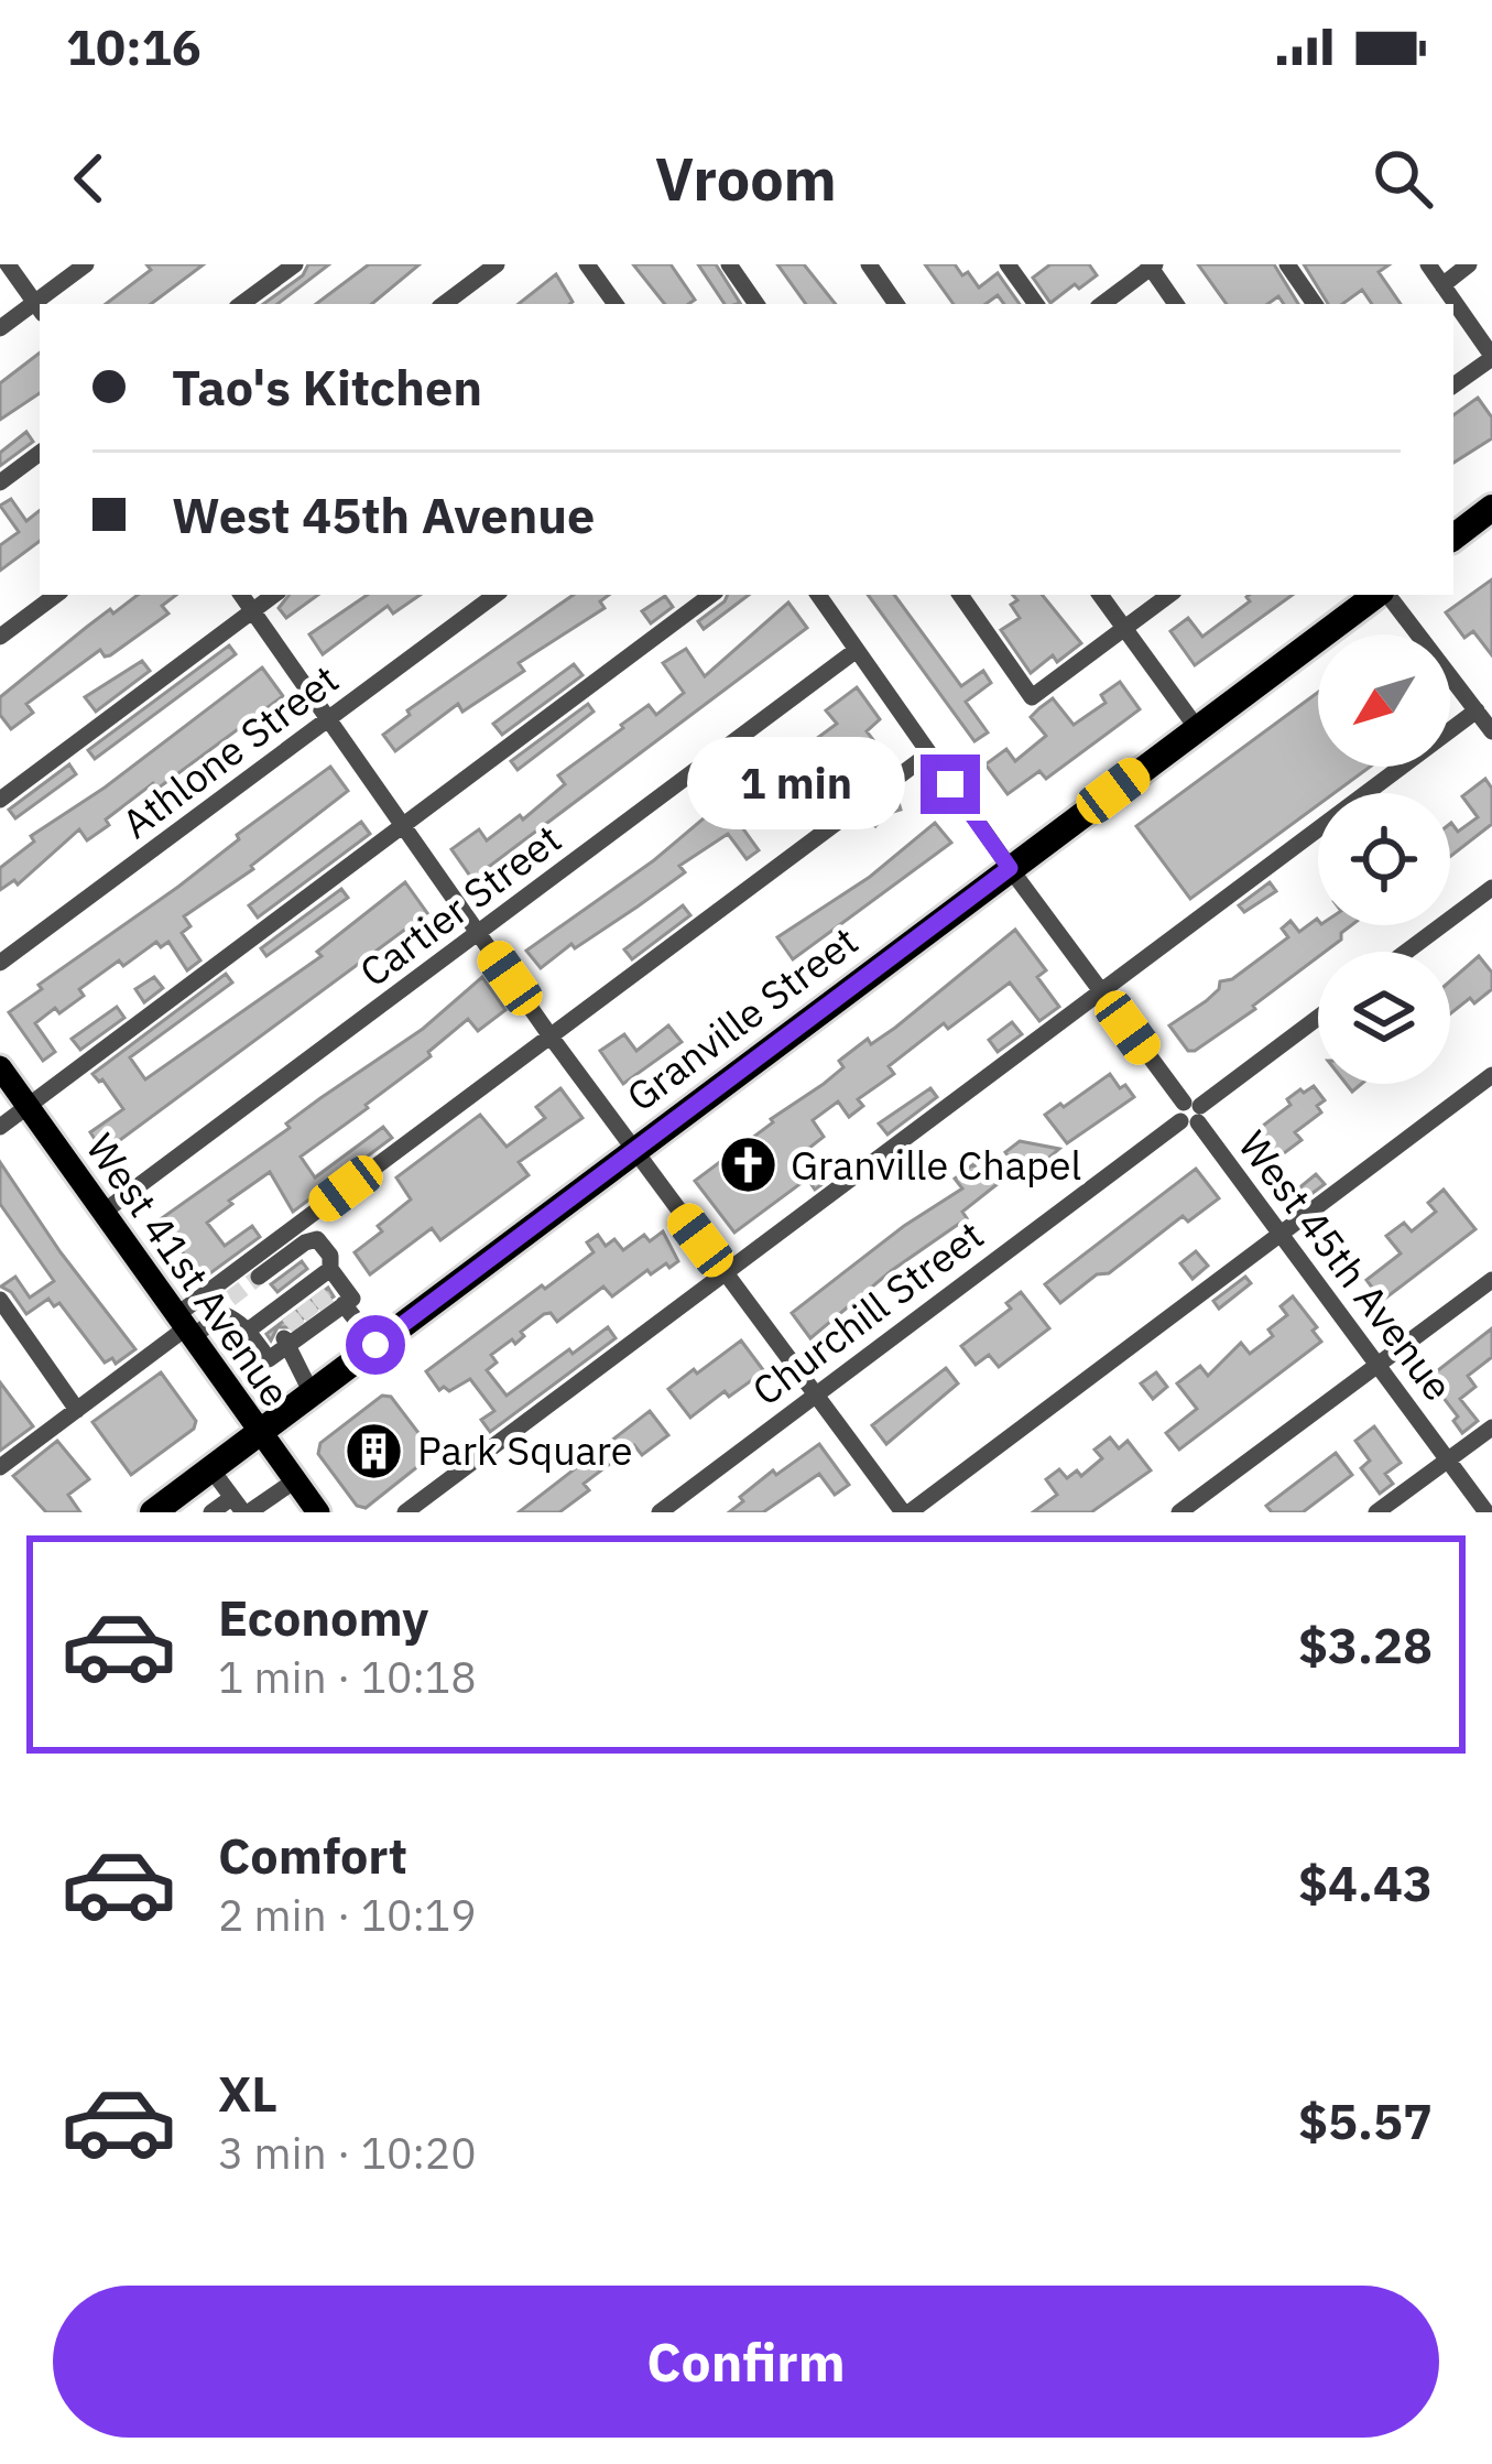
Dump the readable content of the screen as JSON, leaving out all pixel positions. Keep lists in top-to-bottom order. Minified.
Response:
{"streets":{"highway":["Granville Street"],"main road":["West 41st Avenue"],"street":["Athlone Street","Cartier Street","West 45th Avenue","Churchill Street"]},"crossings":[["Cartier Street","West 45th Avenue"],["Cartier Street","West 41st Avenue"],["Granville Street","West 45th Avenue"],["Granville Street","West 41st Avenue"],["West 45th Avenue","Churchill Street"]],"places":{"church":["Granville Chapel"],"building":["Park Square"]},"north":"bottom left","page":{"status":"10:16","header":"Vroom","banner":["Tao's Kitchen","West 45th Avenue"],"bubble":"1 min","list":[{"name":"Economy","note":"1 min · 10:18","value":"$3.28"},{"name":"Comfort","note":"2 min · 10:19","value":"$4.43"},{"name":"XL","note":"3 min · 10:20","value":"$5.57"}],"buttons":"Confirm"}}
